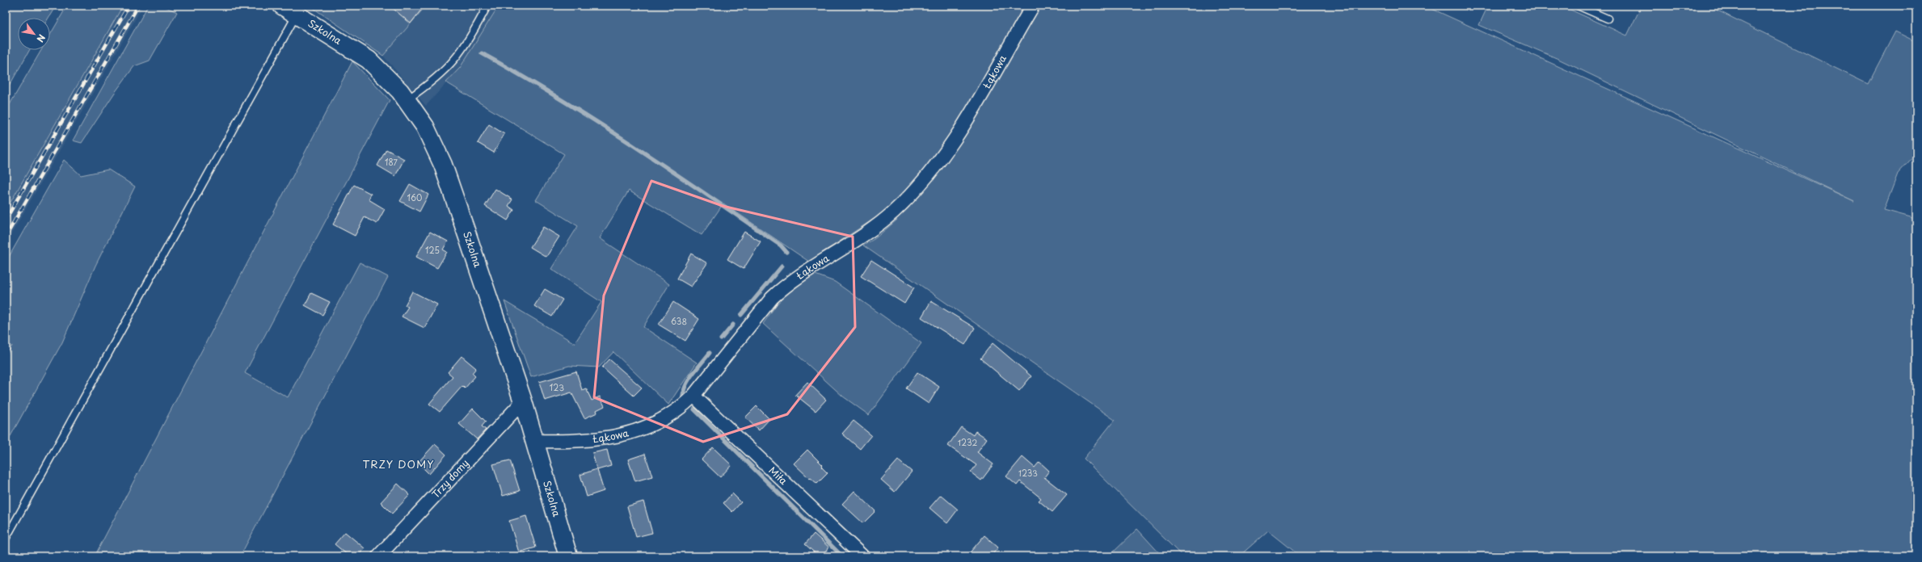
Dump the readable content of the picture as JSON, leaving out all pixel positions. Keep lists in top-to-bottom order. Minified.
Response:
{"streets":{"street":["Szkolna","Łąkowa","Miła","Trzy domy"]},"crossings":[["Szkolna","Łąkowa"],["Szkolna","Trzy domy"],["Łąkowa","Miła"]],"districts":["TRZY DOMY"],"house_numbers":["187","160","125","638","123","1232","1233"],"north":"bottom right"}
